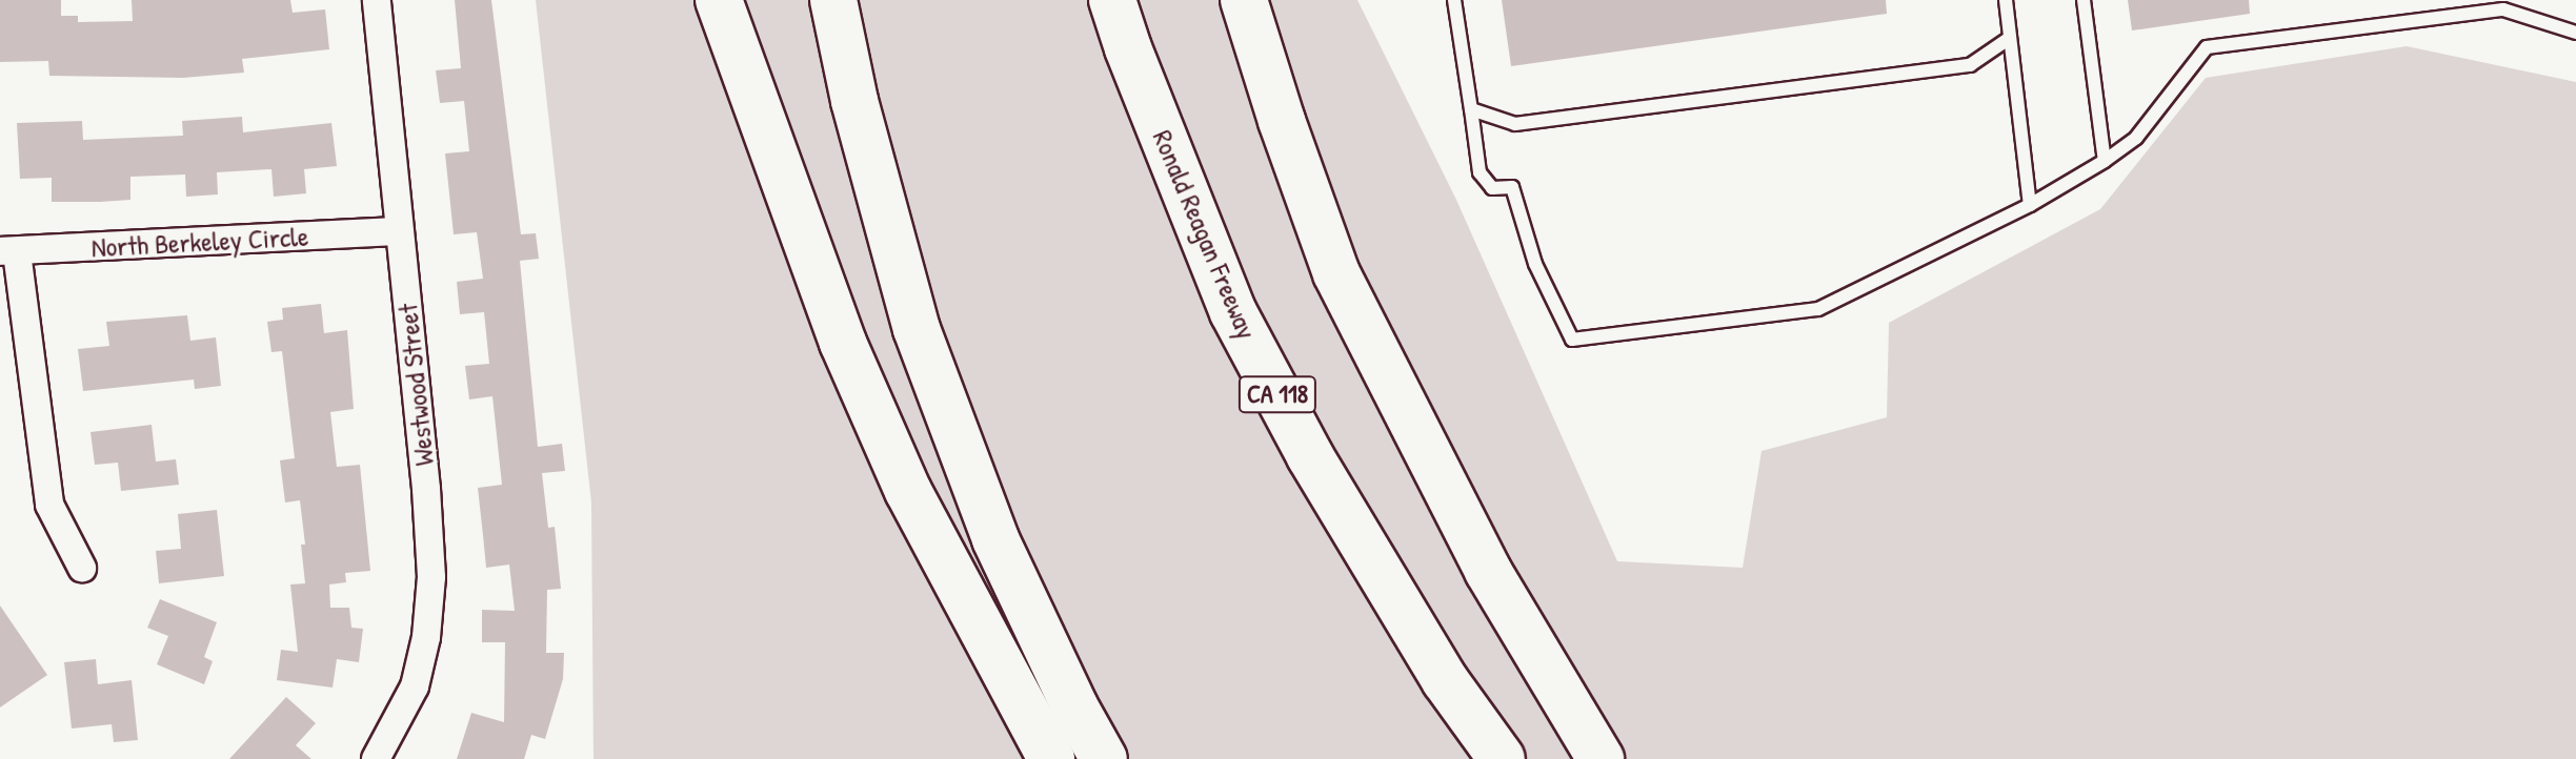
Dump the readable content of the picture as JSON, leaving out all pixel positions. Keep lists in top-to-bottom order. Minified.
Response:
{"streets":{"highway":["Ronald Reagan Freeway","CA 118"],"street":["North Berkeley Circle","Westwood Street"]},"crossings":[["North Berkeley Circle","Westwood Street"]]}
